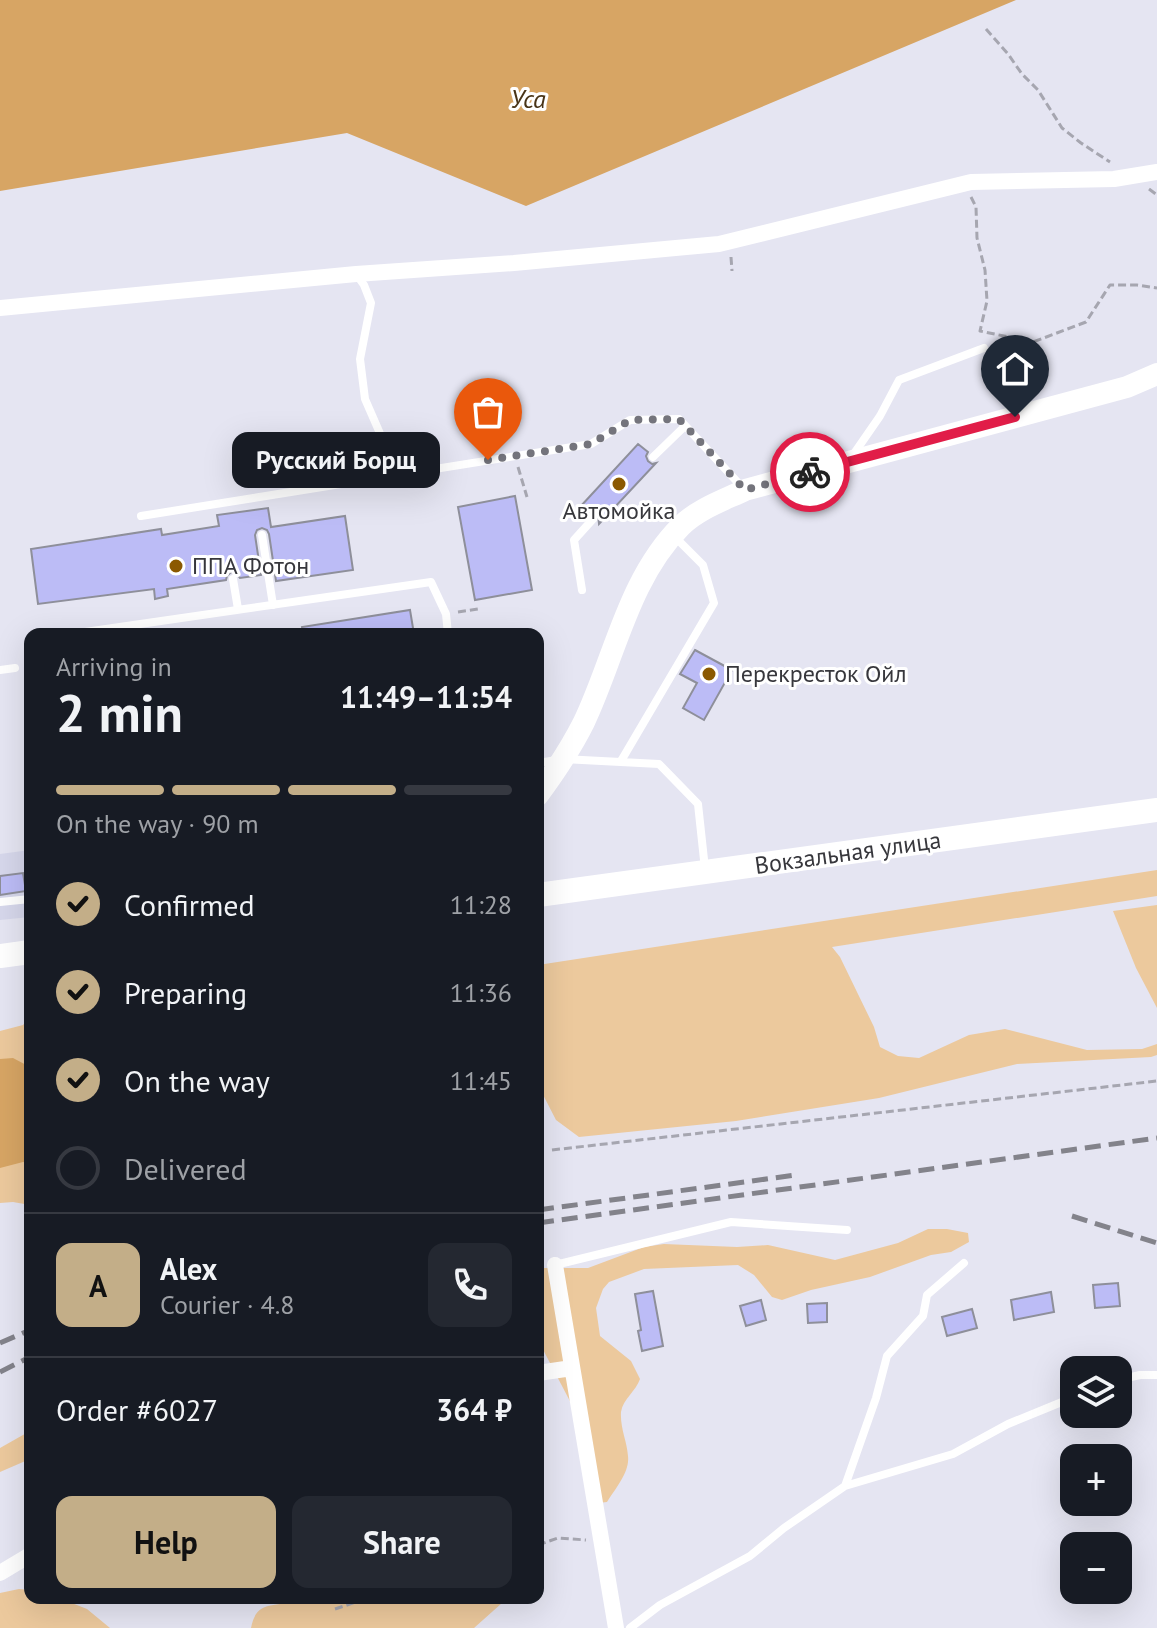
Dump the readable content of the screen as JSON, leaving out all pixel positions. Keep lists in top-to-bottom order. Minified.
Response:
{"streets":{"main road":["Вокзальная улица"]},"water":["Уса"],"places":["Русский Борщ","Автомойка","ППА Фотон","Перекресток Ойл"],"page":{"bubble":"Русский Борщ","heading":["2 min","Arriving in","11:49–11:54"],"panel":["Alex","Courier · 4.8","Order #6027","364 ₽"],"bar":"On the way · 90 m","list":[["Confirmed","11:28"],["Preparing","11:36"],["On the way","11:45"],"Delivered"],"round":"A","map_buttons":["+","−"],"buttons":["Help","Share"]}}
